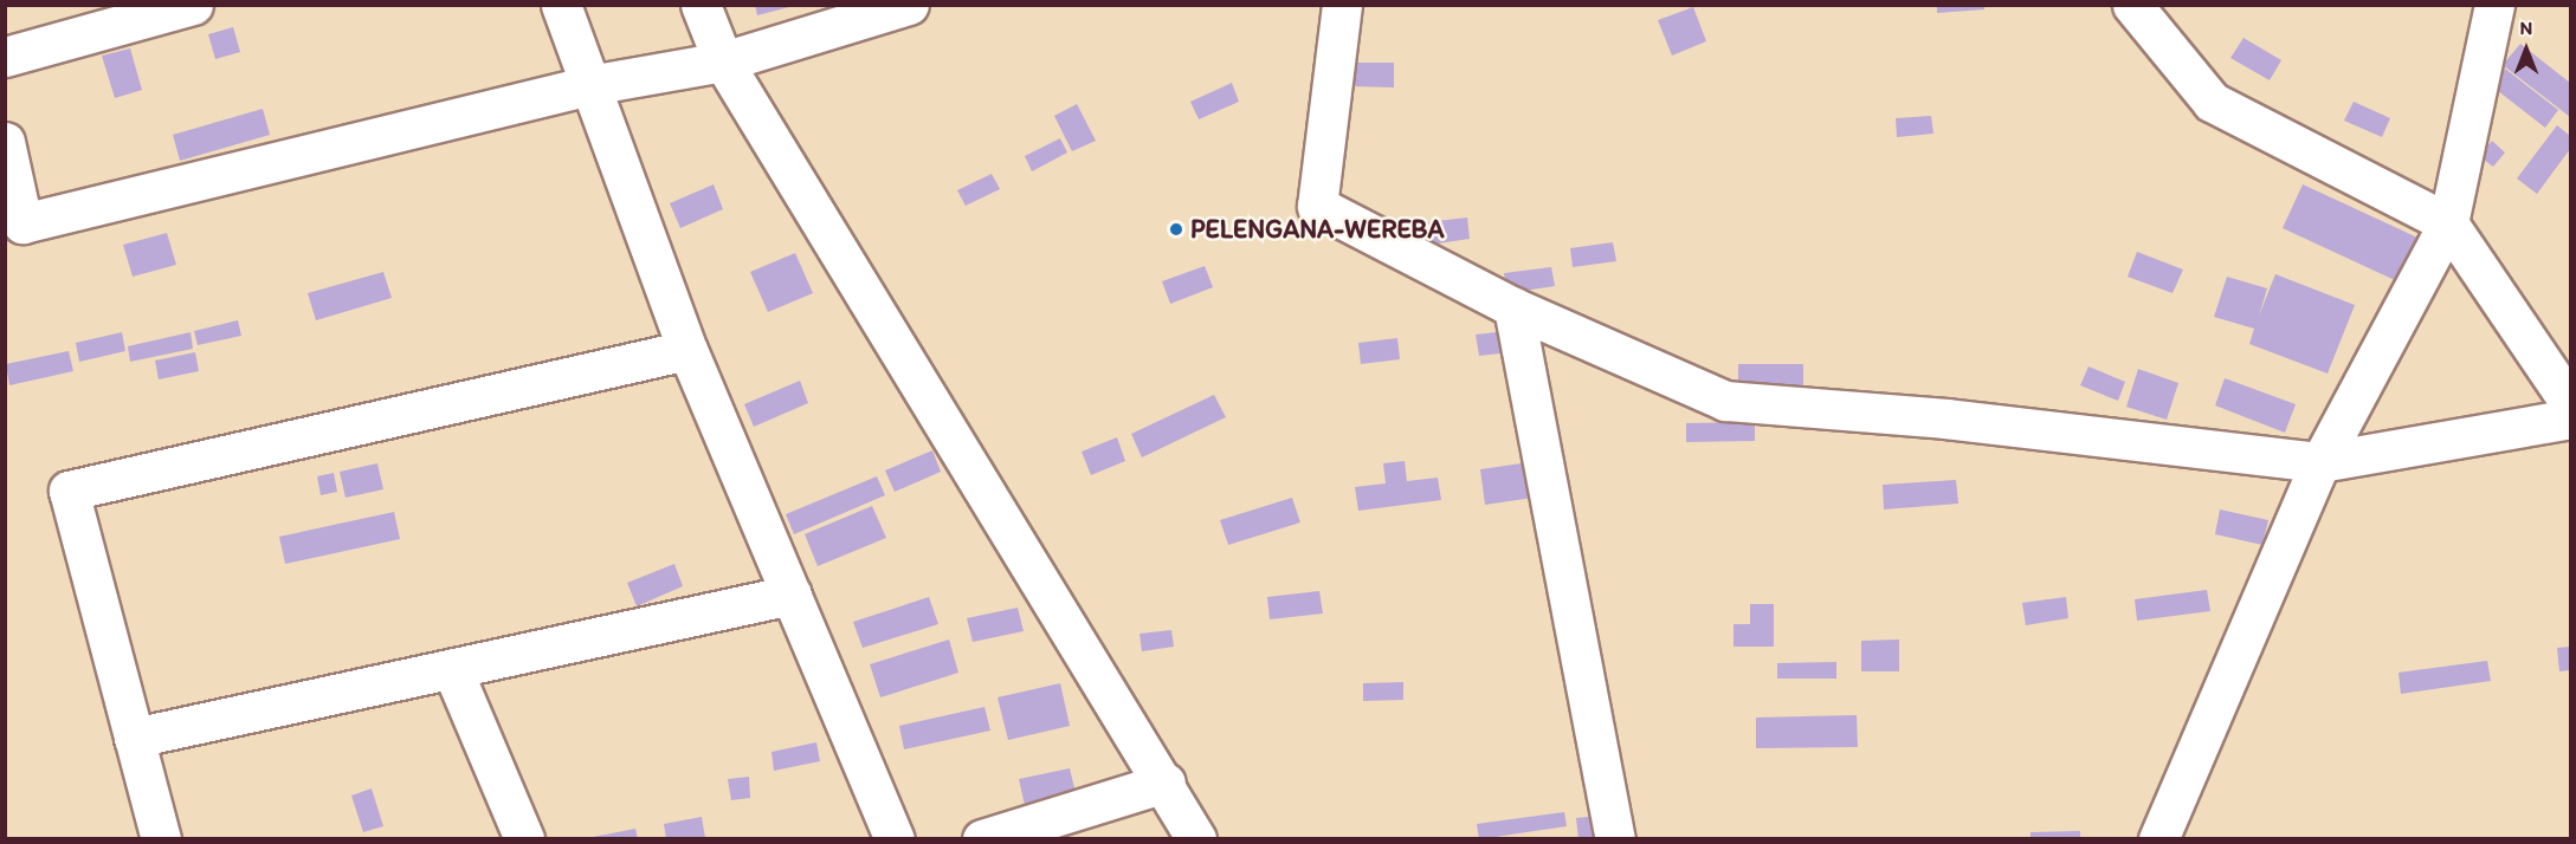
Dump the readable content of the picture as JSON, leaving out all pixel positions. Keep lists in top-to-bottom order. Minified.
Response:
{"places":["PELENGANA-WEREBA"],"north":"top"}
